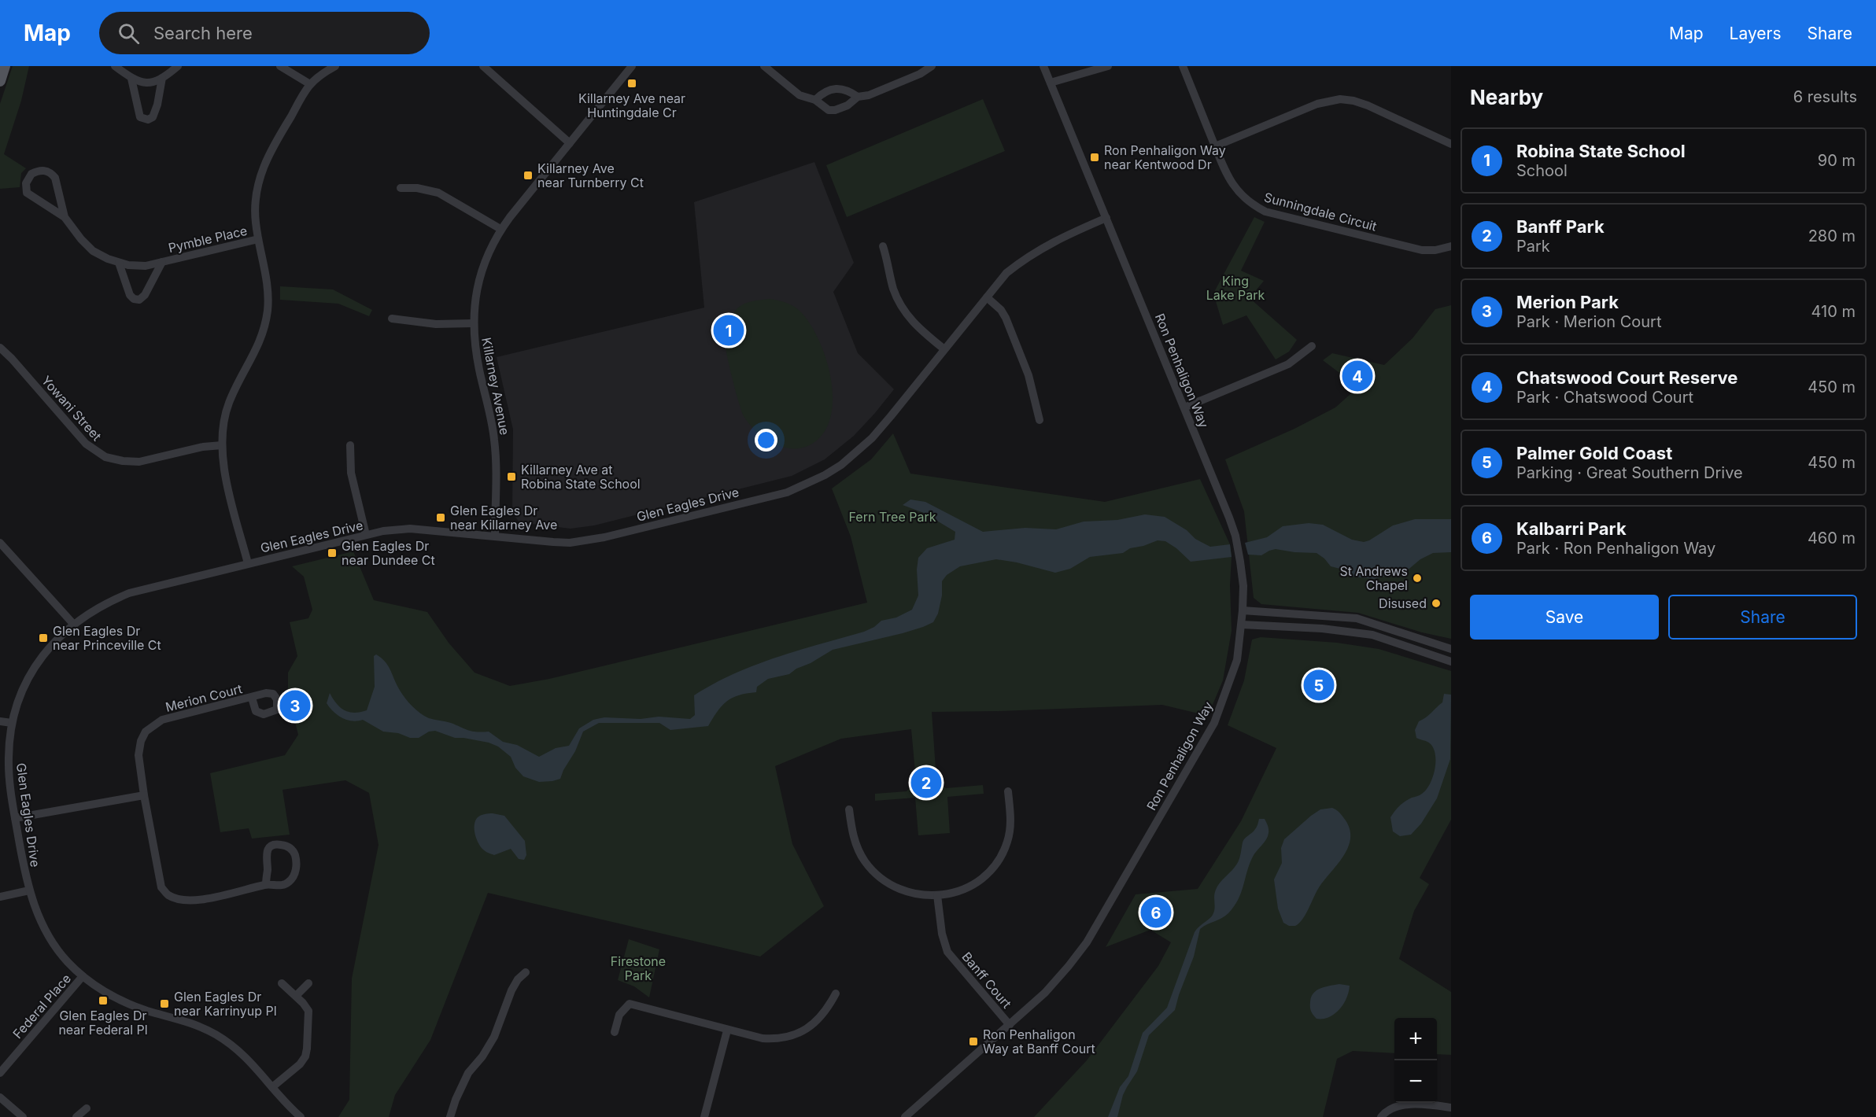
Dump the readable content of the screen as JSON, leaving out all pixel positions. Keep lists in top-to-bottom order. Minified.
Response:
{"streets":{"street":["Sunningdale Circuit","Pymble Place","Ron Penhaligon Way","Killarney Avenue","Yowani Street","Glen Eagles Drive","Merion Court","Banff Court","Federal Place"]},"crossings":[["Ron Penhaligon Way","Glen Eagles Drive"],["Ron Penhaligon Way","Banff Court"],["Killarney Avenue","Glen Eagles Drive"],["Glen Eagles Drive","Federal Place"]],"parks":["King Lake Park","Fern Tree Park","Firestone Park"],"places":{"transit":["Killarney Ave near Huntingdale Cr","Ron Penhaligon Way near Kentwood Dr","Killarney Ave near Turnberry Ct","Killarney Ave at Robina State School","Glen Eagles Dr near Killarney Ave","Glen Eagles Dr near Dundee Ct","Glen Eagles Dr near Princeville Ct","Glen Eagles Dr near Federal Pl","Glen Eagles Dr near Karrinyup Pl","Ron Penhaligon Way at Banff Court"],"other":["St Andrews Chapel","Disused"]},"page":{"header":"Map","search":"Search here","nav":["Map","Layers","Share"],"heading":["Nearby","6 results"],"list":[{"mark":"1","name":"Robina State School","note":"School","value":"90 m"},{"mark":"2","name":"Banff Park","note":"Park","value":"280 m"},{"mark":"3","name":"Merion Park","note":"Park · Merion Court","value":"410 m"},{"mark":"4","name":"Chatswood Court Reserve","note":"Park · Chatswood Court","value":"450 m"},{"mark":"5","name":"Palmer Gold Coast","note":"Parking · Great Southern Drive","value":"450 m"},{"mark":"6","name":"Kalbarri Park","note":"Park · Ron Penhaligon Way","value":"460 m"}],"pins":["1","4","5","3","2","6"],"buttons":["Save","Share"],"map_buttons":["+","−"]}}
